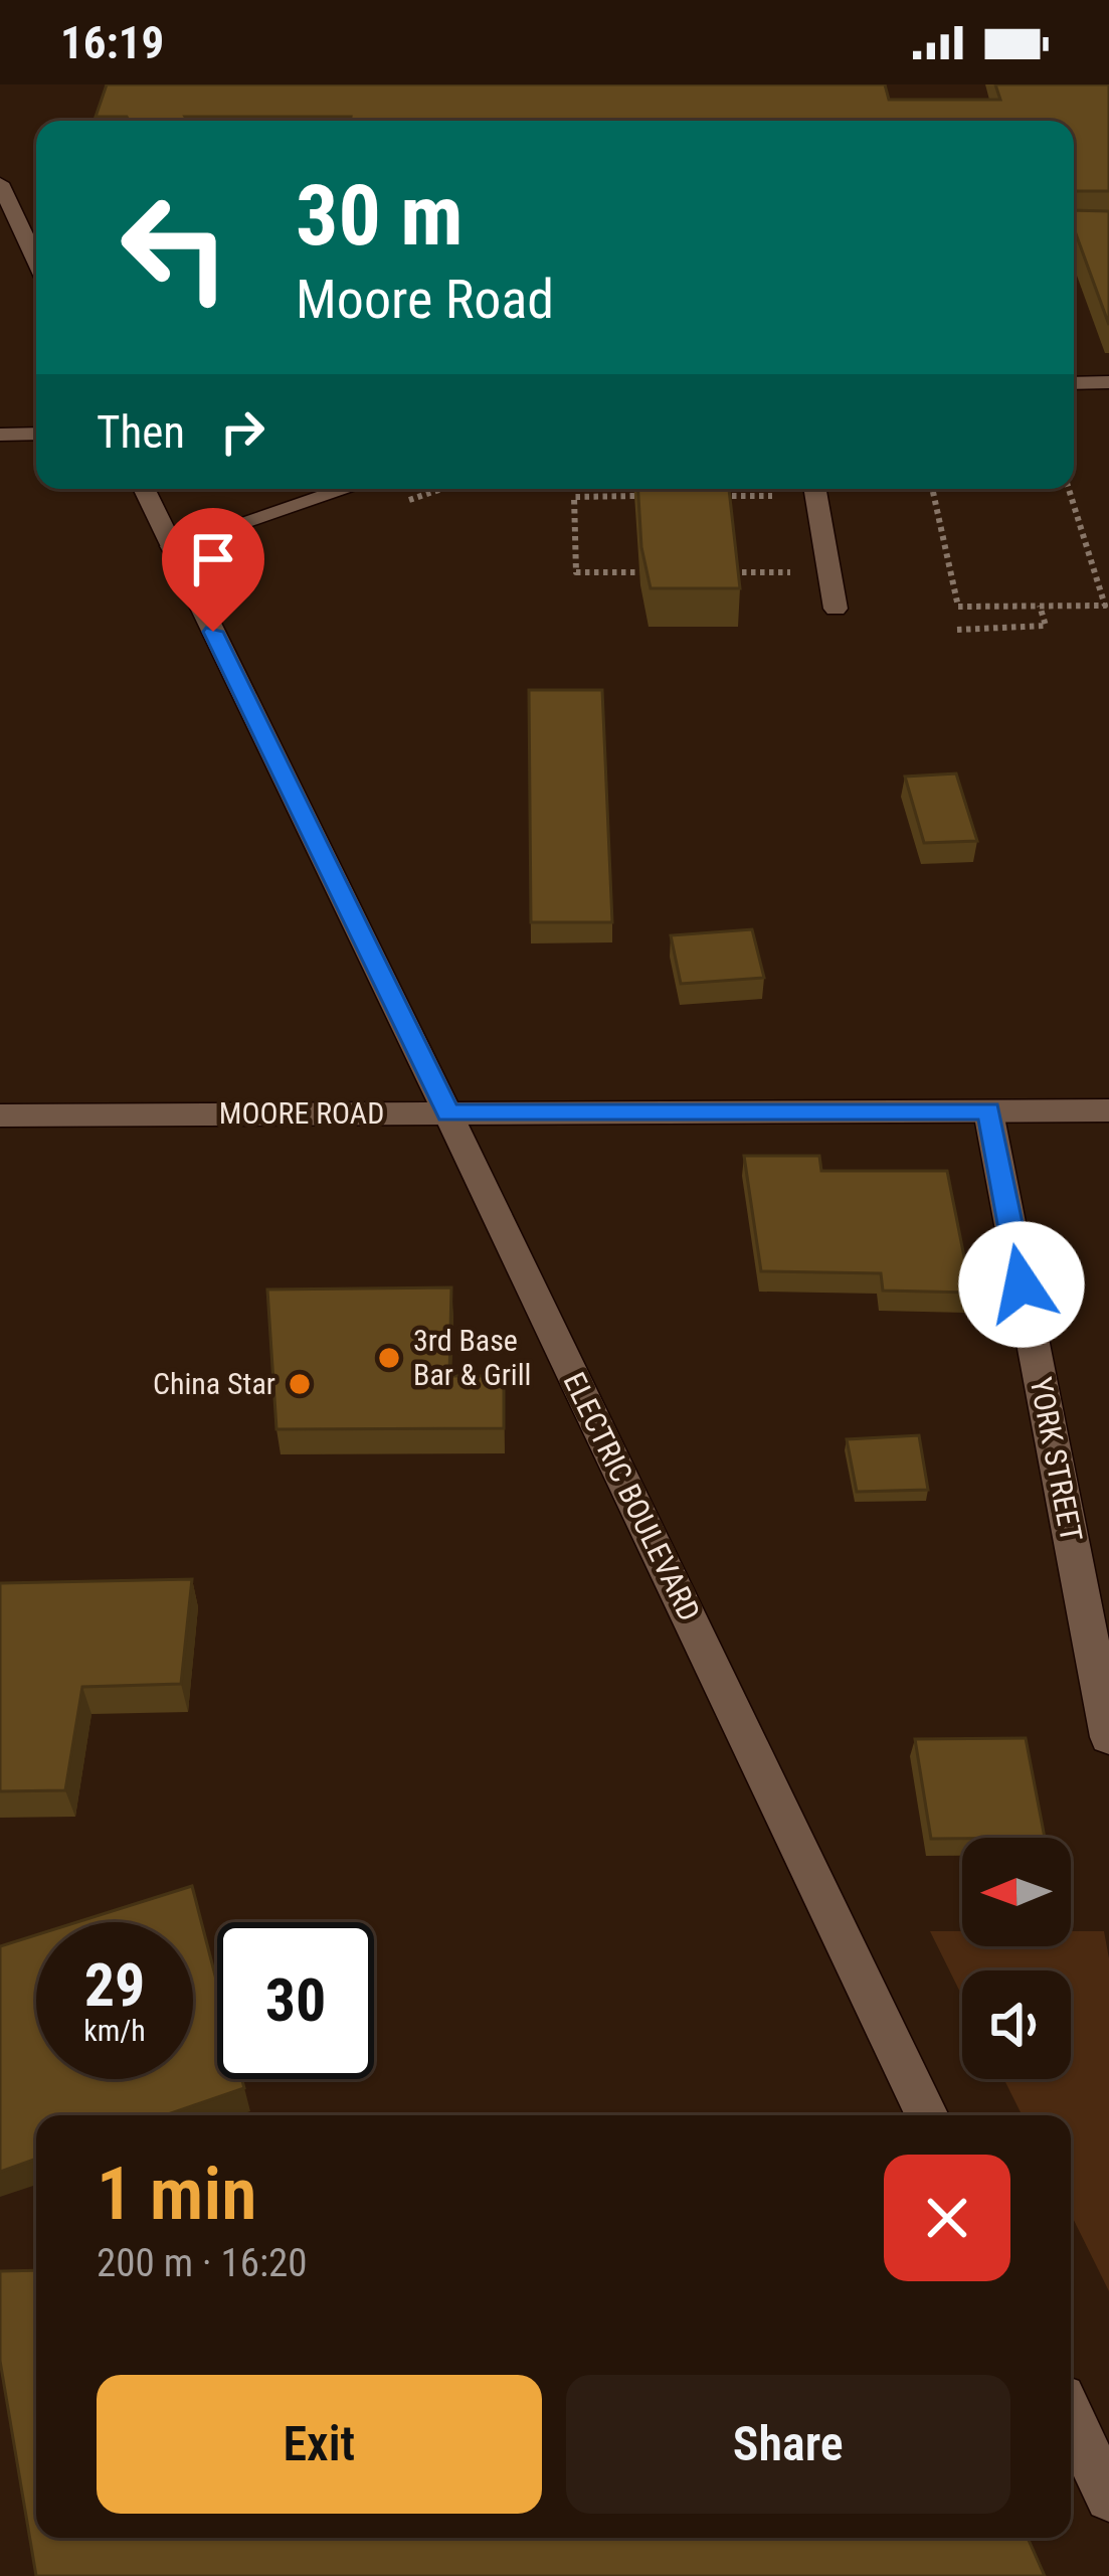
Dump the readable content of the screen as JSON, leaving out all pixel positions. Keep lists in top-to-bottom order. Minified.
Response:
{"streets":{"street":["MOORE ROAD","YORK STREET","ELECTRIC BOULEVARD"]},"crossings":[["MOORE ROAD","YORK STREET"],["MOORE ROAD","ELECTRIC BOULEVARD"]],"places":["3rd Base Bar & Grill","China Star"],"north":"left","page":{"status":"16:19","turn":["30 m","Moore Road"],"then":"Then","speed":"29 km/h","limit":"30","heading":["1 min","200 m · 16:20"],"buttons":["Exit","Share"]}}
